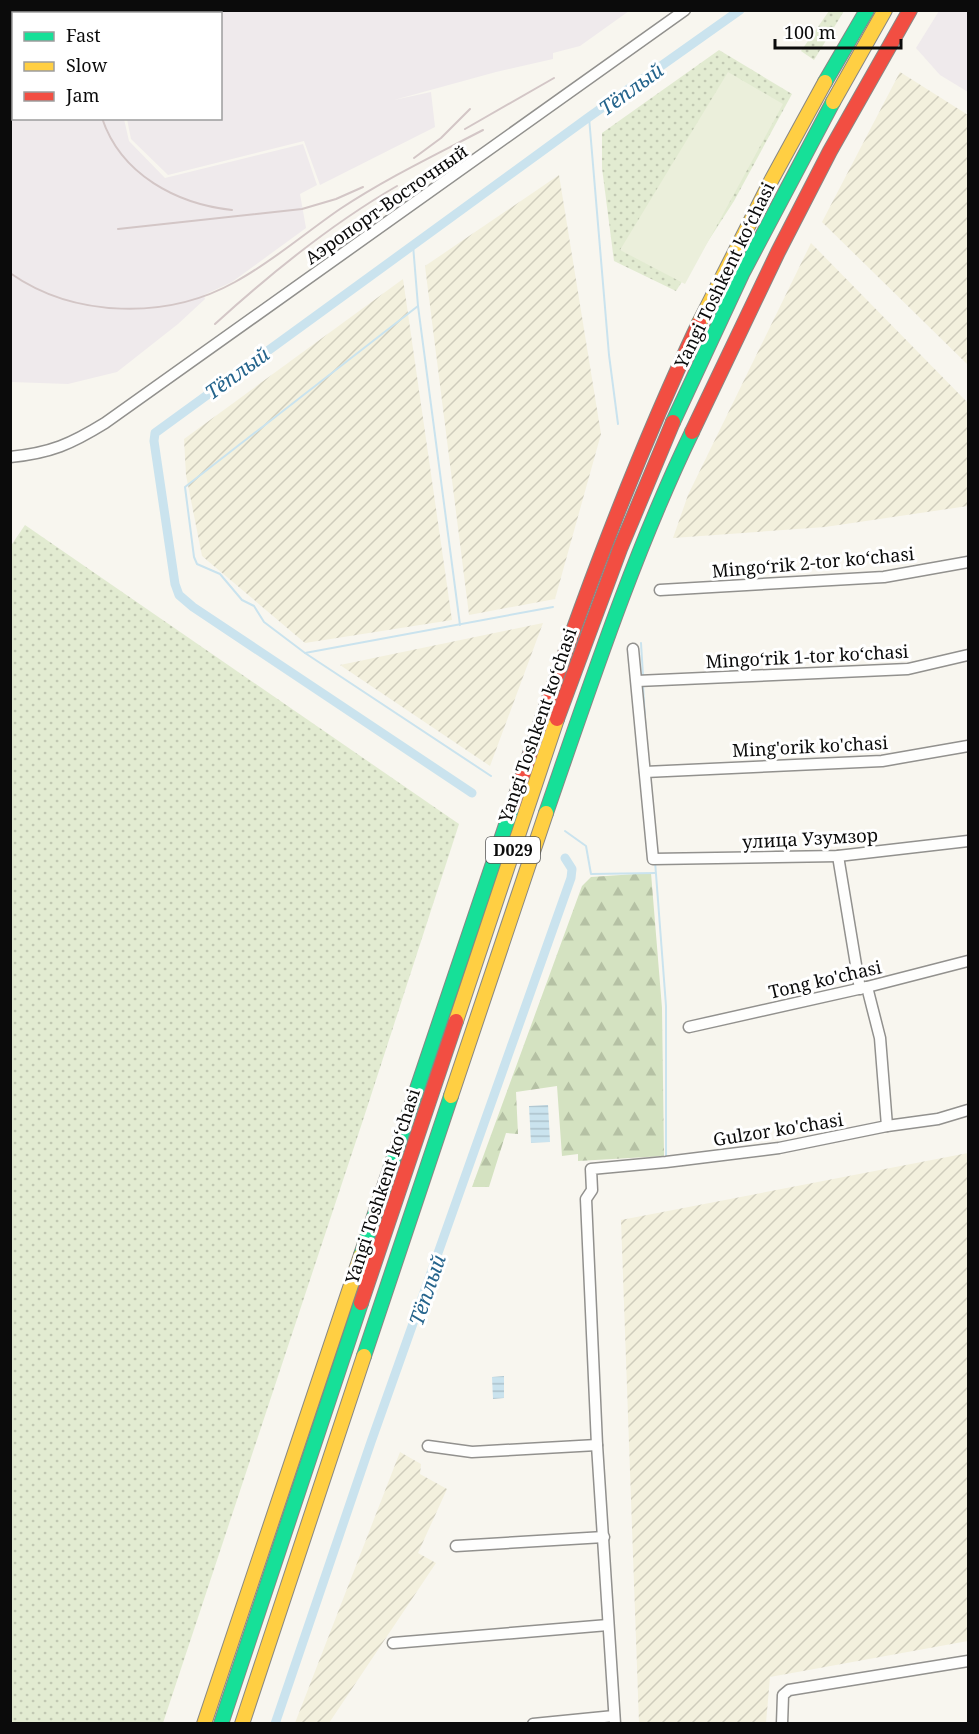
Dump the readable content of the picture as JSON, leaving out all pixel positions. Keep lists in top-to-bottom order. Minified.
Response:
{"streets":{"main road":["Yangi Toshkent ko‘chasi","D029"],"street":["Аэропорт-Восточный","Mingo‘rik 2-tor ko‘chasi","Mingo‘rik 1-tor ko‘chasi","Ming'orik ko'chasi","улица Узумзор","Tong ko'chasi","Gulzor ko'chasi"]},"crossings":[["Ming'orik ko'chasi","улица Узумзор"]],"water":["Тёплый"],"legend":["Fast","Slow","Jam"],"scale_bar":"100 m"}
